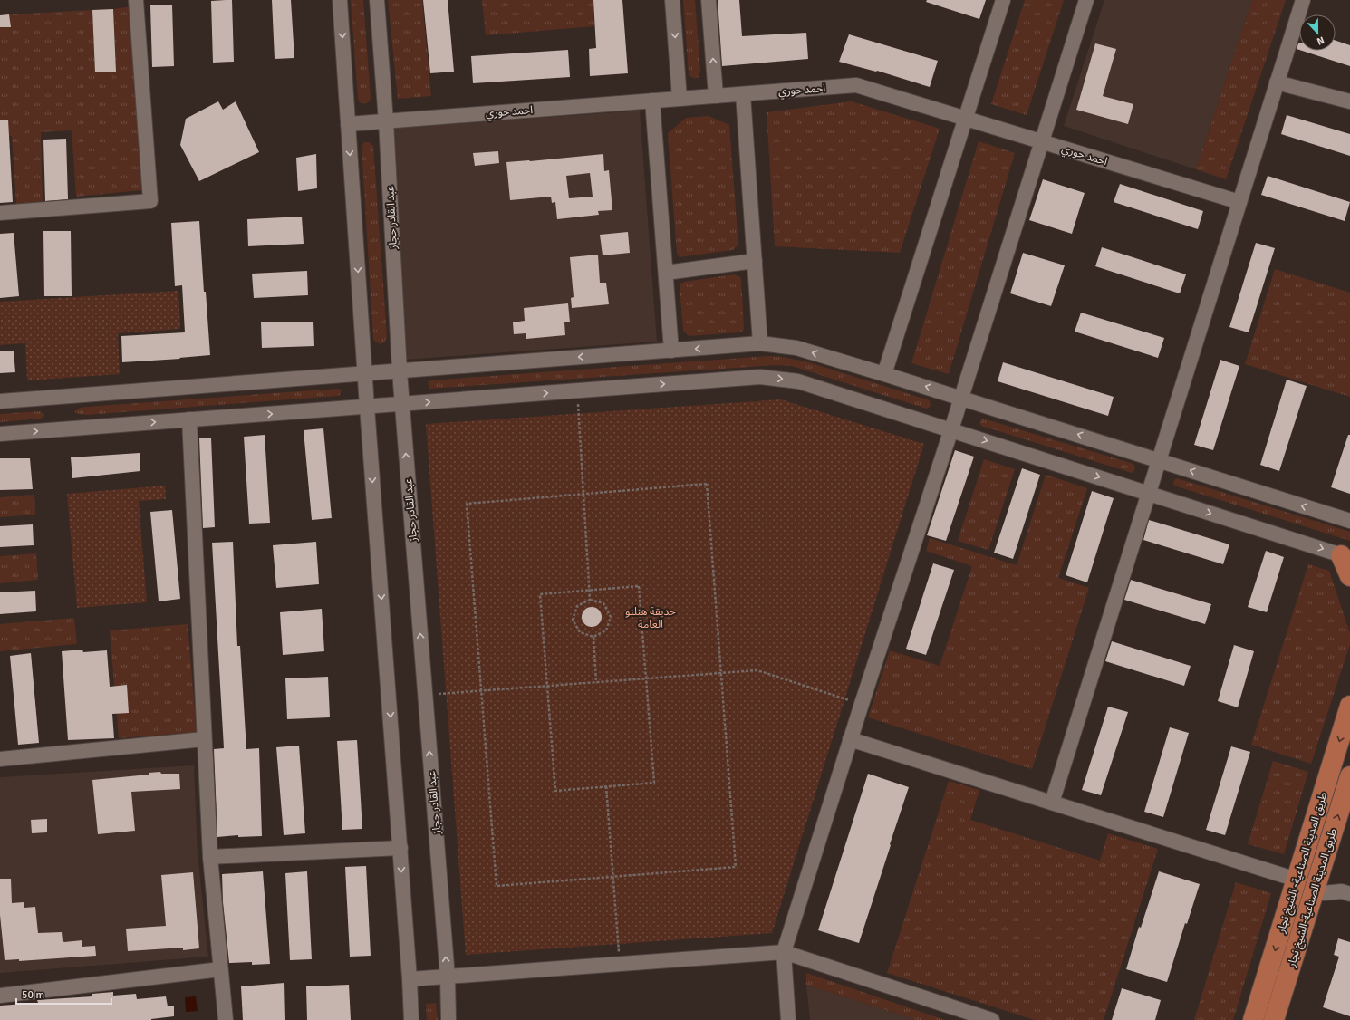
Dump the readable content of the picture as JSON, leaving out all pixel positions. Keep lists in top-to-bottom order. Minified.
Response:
{"streets":{"main road":["طريق المدينة الصناعية- الشيخ نجار","طريق المدينة الصناعية-الشيخ نجار"],"street":["احمد حوري","عبد القادر حجاز"]},"crossings":[["احمد حوري","عبد القادر حجاز"]],"one_way":["طريق المدينة الصناعية- الشيخ نجار","طريق المدينة الصناعية-الشيخ نجار"],"parks":["حديقة هنلنو العامة"],"scale_bar":"50 m","north":"bottom"}
